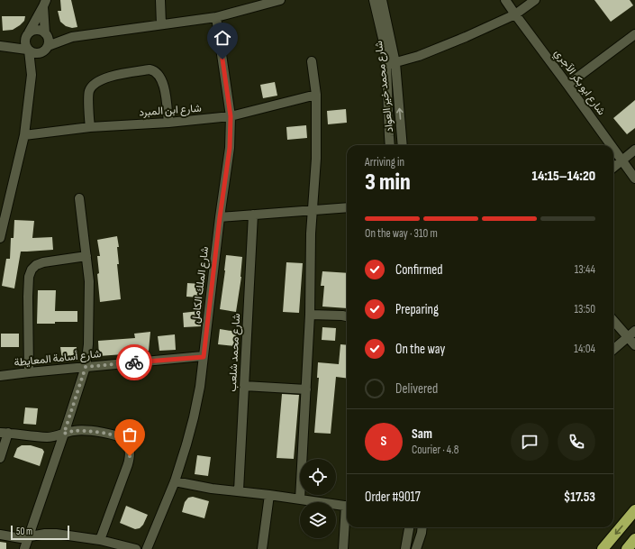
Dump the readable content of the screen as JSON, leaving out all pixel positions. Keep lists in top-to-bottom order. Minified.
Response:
{"streets":{"street":["شارع ابو بكر الآجري","شارع محمد خير العواد","شارع ابن المبرد","شارع الملك الكامل","شارع محمد شلعب","شارع أسامة المعايطة"]},"crossings":[["شارع ابن المبرد","شارع الملك الكامل"],["شارع الملك الكامل","شارع أسامة المعايطة"]],"scale_bar":"50 m","page":{"heading":["3 min","Arriving in","14:15–14:20"],"panel":["Sam","Courier · 4.8","Order #9017","$17.53"],"bar":"On the way · 310 m","list":[["Confirmed","13:44"],["Preparing","13:50"],["On the way","14:04"],"Delivered"],"round":"S","scale":"50 m"}}
